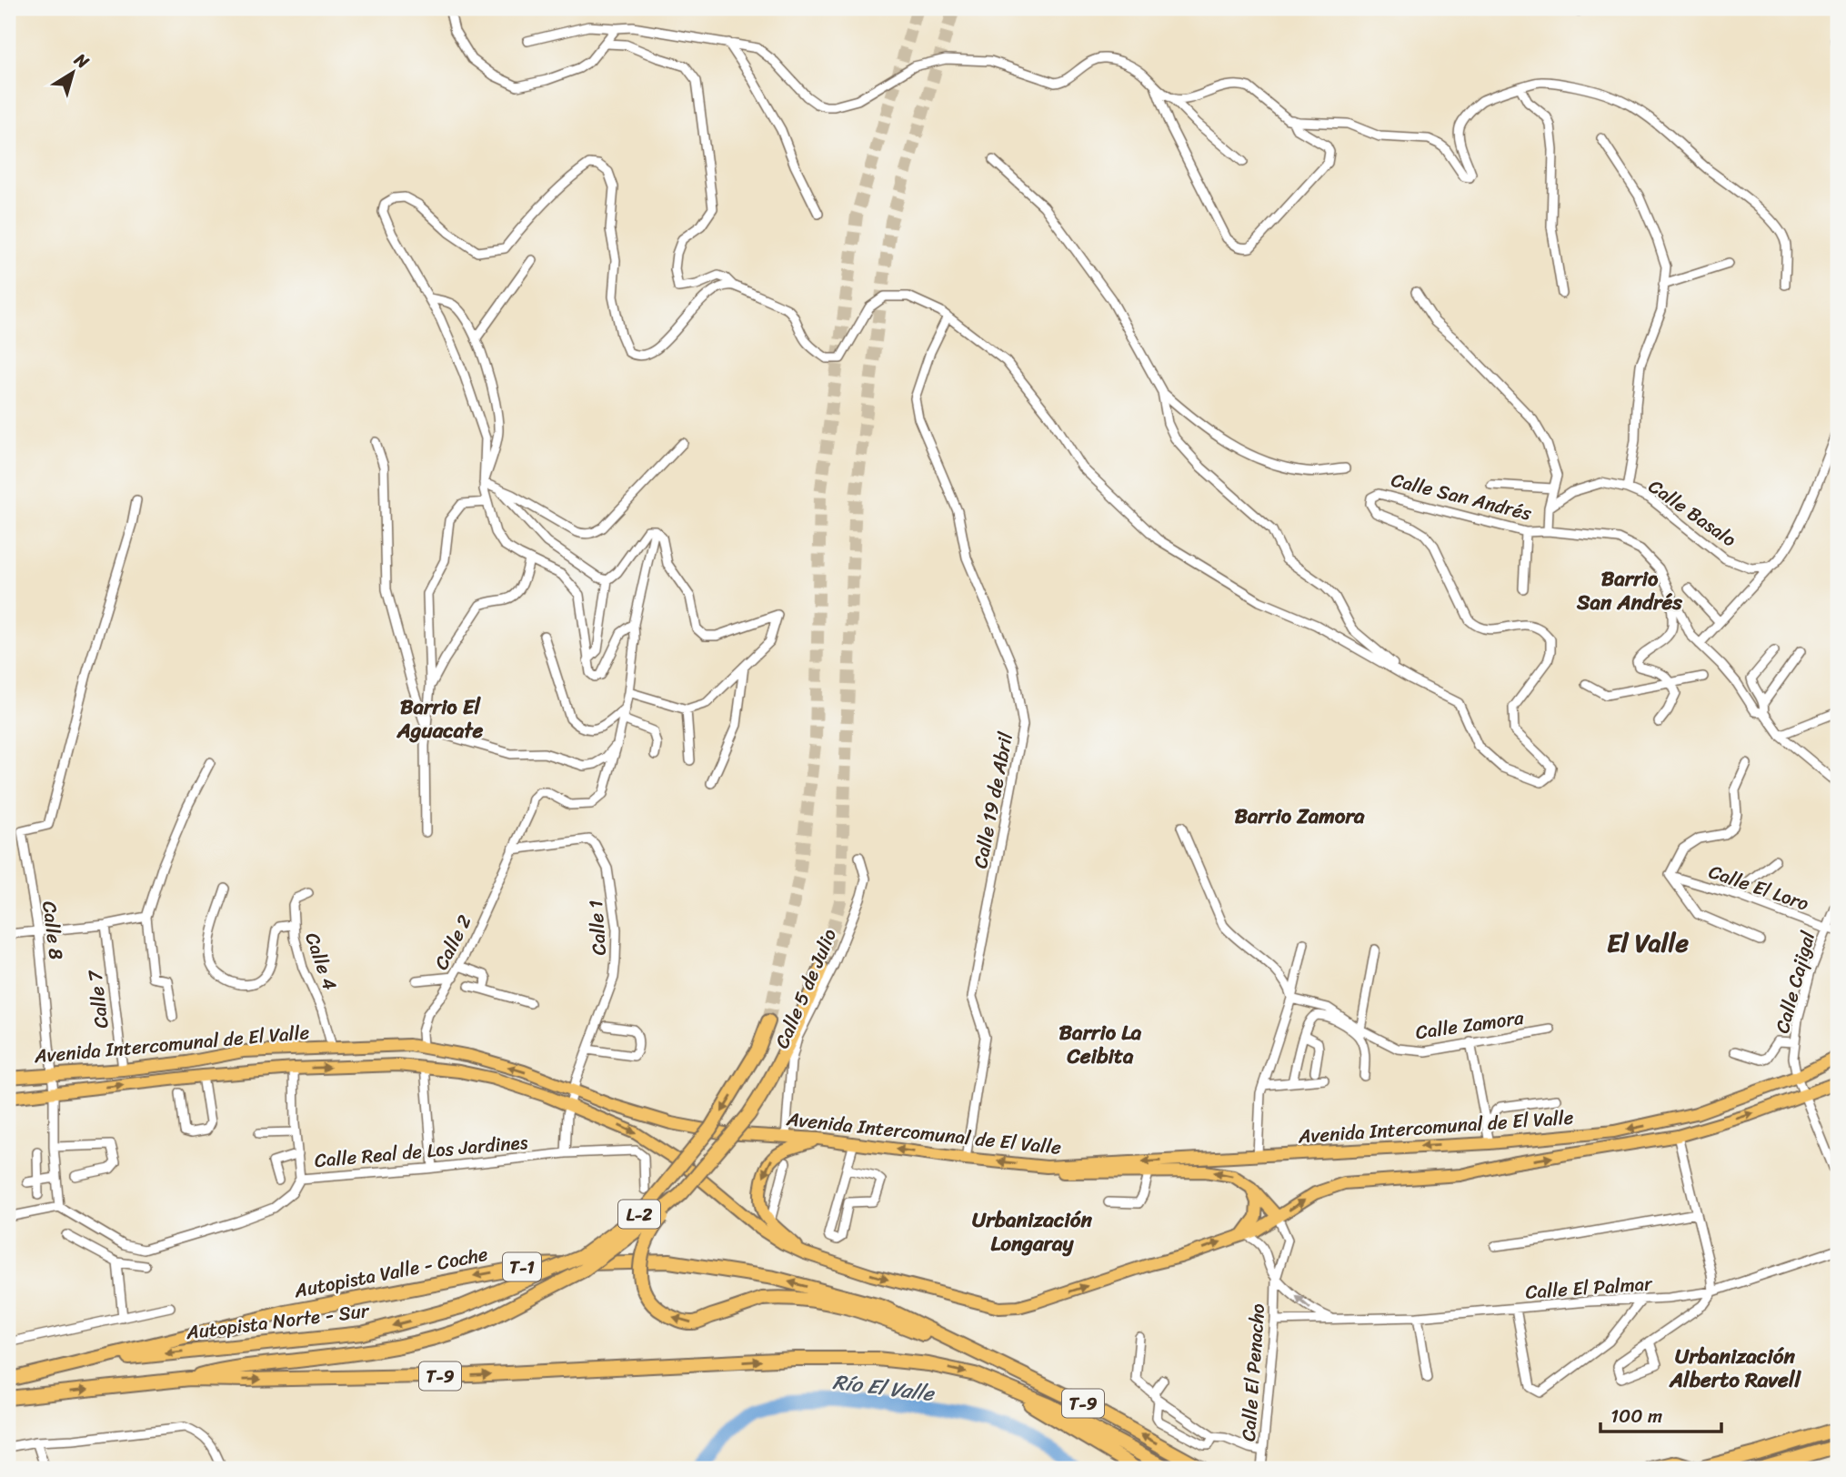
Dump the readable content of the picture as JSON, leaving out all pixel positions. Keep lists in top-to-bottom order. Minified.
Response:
{"streets":{"highway":["L-2","T-1","Autopista Valle - Coche","Autopista Norte - Sur","T-9"],"main road":["Avenida Intercomunal de El Valle"],"street":["Calle San Andrés","Calle Basalo","Calle 19 de Abril","Calle El Loro","Calle 1","Calle 8","Calle 2","Calle 4","Calle Cajigal","Calle 5 de Julio","Calle 7","Calle Zamora","Calle Real de Los Jardines","Calle El Palmar","Calle El Penacho"]},"crossings":[["Calle 19 de Abril","Avenida Intercomunal de El Valle"],["Calle El Loro","Calle Cajigal"],["Calle 1","Calle 2"],["Calle 1","Avenida Intercomunal de El Valle"],["Calle 8","Avenida Intercomunal de El Valle"],["Calle 2","Avenida Intercomunal de El Valle"],["Calle 4","Avenida Intercomunal de El Valle"],["Calle Cajigal","Avenida Intercomunal de El Valle"],["Calle 5 de Julio","Avenida Intercomunal de El Valle"],["Calle 7","Avenida Intercomunal de El Valle"],["L-2","T-9"],["Autopista Valle - Coche","Autopista Norte - Sur"],["Calle El Palmar","Calle El Penacho"]],"districts":["Barrio San Andrés","Barrio El Aguacate","Barrio Zamora","El Valle","Barrio La Ceibita","Urbanización Longaray","Urbanización Alberto Ravell"],"water":["Río El Valle"],"scale_bar":"100 m","north":"top right"}
